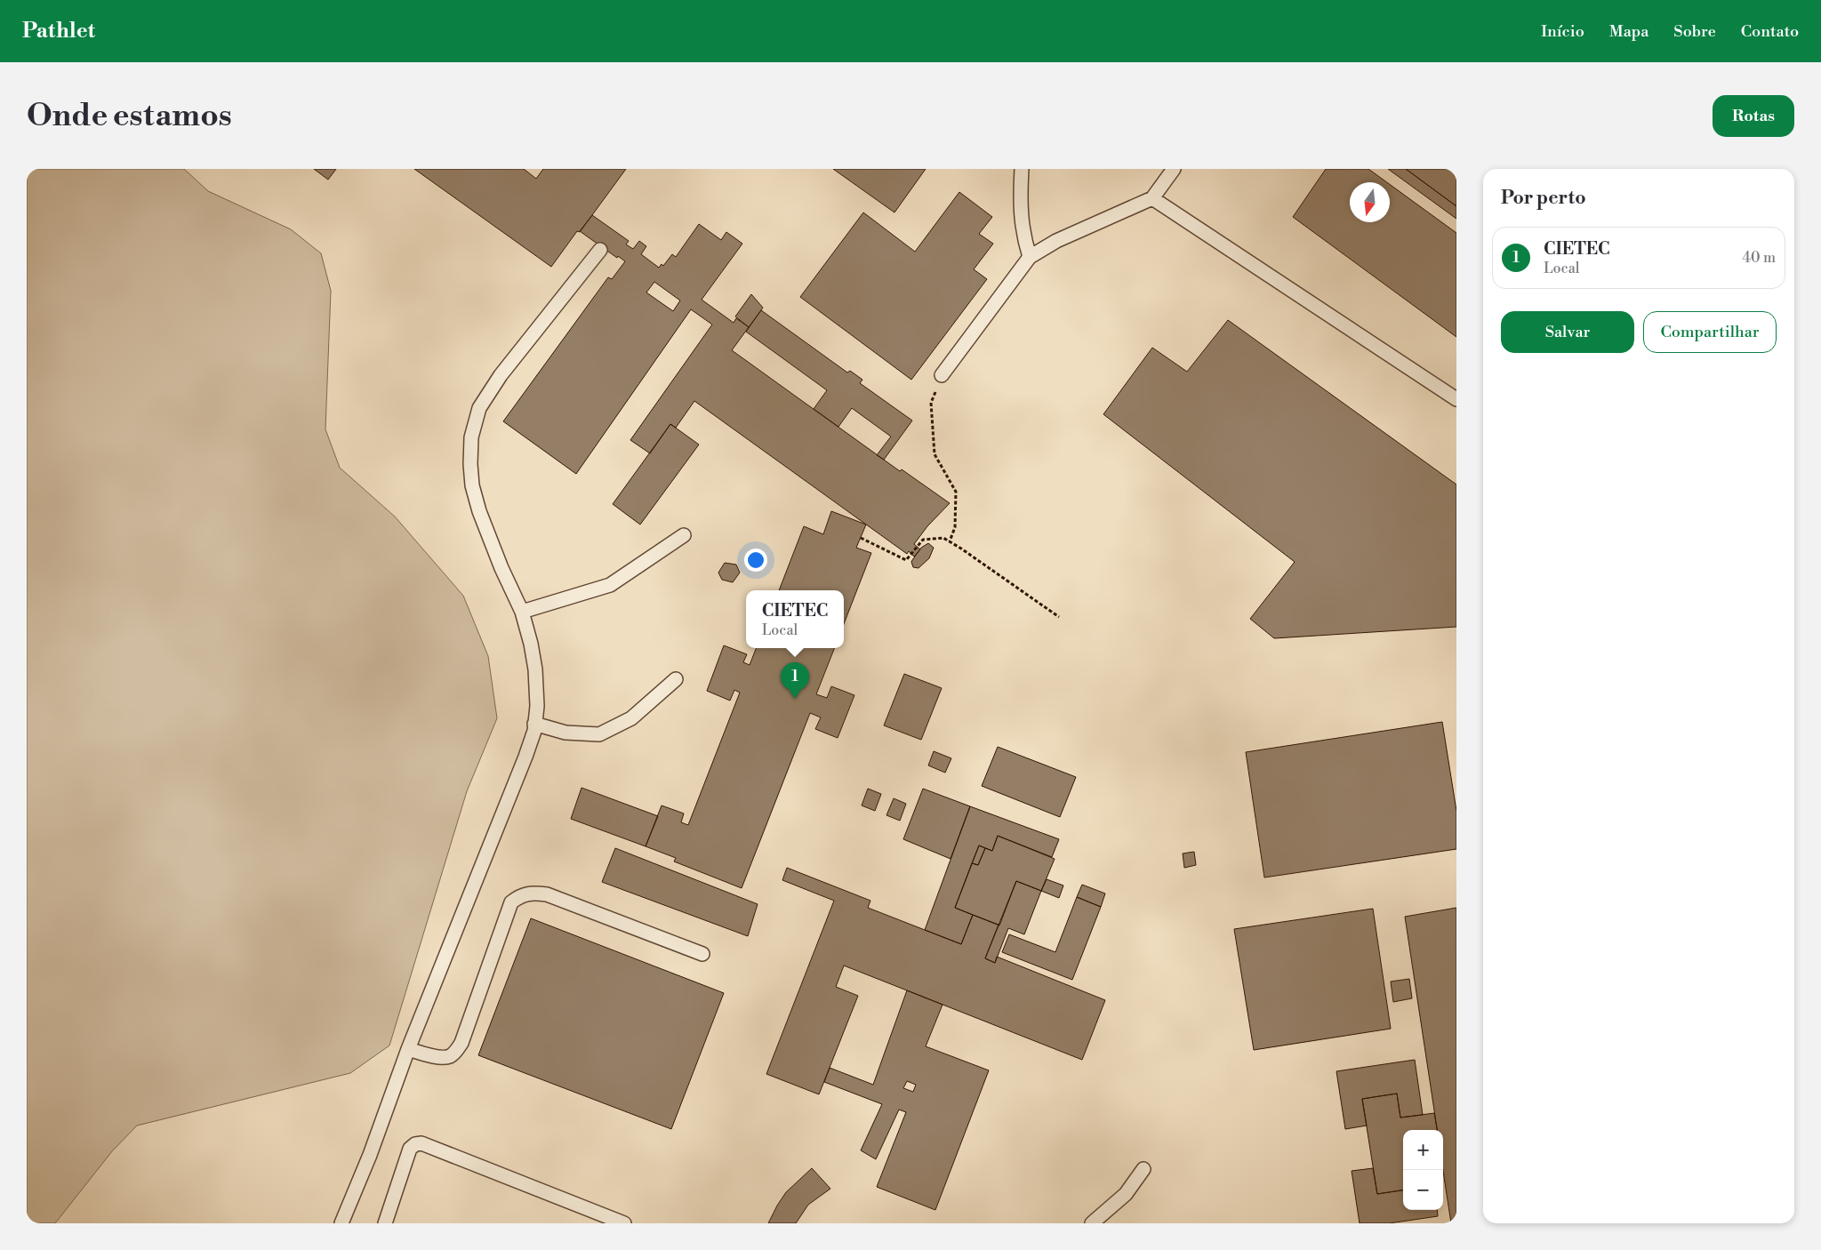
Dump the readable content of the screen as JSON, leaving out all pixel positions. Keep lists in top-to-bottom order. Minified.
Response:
{"north":"bottom","page":{"header":"Pathlet","nav":["Início","Mapa","Sobre","Contato"],"buttons":["Rotas",["Salvar","Compartilhar"]],"title":"Onde estamos","heading":"Por perto","list":[{"mark":"1","name":"CIETEC","note":"Local","value":"40 m"}],"popup":["CIETEC","Local"],"pins":"1","map_buttons":["+","−"]}}
